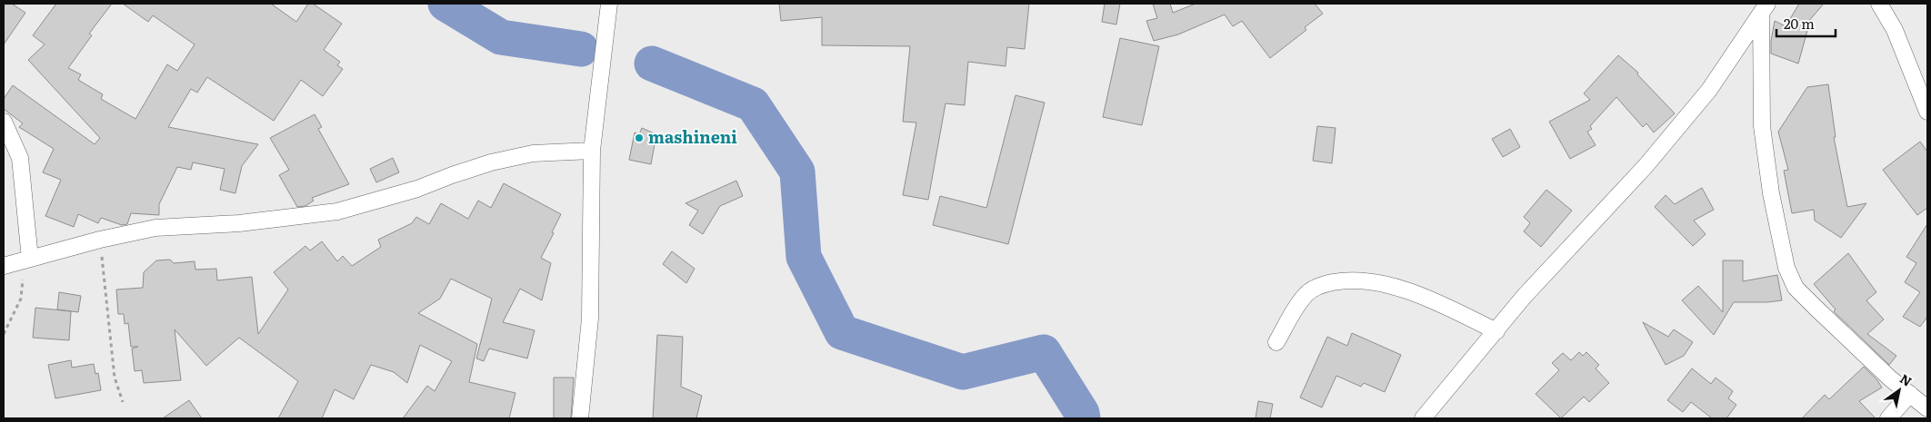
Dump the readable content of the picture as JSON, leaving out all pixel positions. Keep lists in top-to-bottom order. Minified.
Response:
{"places":["mashineni"],"scale_bar":"20 m","north":"top right"}
